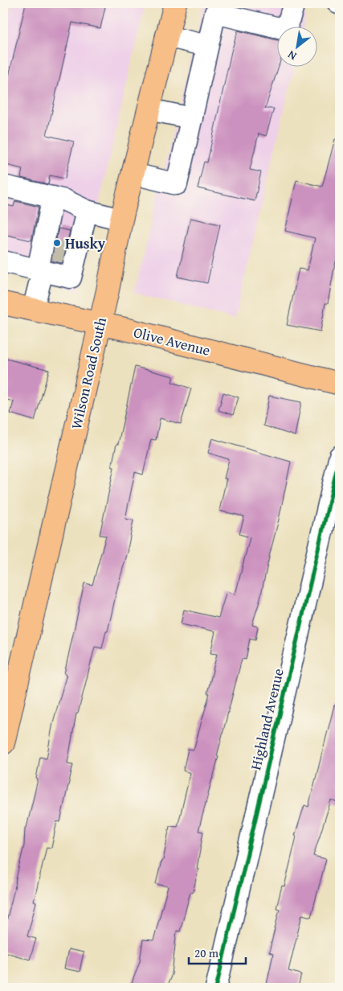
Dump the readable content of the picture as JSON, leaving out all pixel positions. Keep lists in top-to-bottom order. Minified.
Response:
{"streets":{"main road":["Olive Avenue","Wilson Road South"],"street":["Highland Avenue"]},"crossings":[["Olive Avenue","Wilson Road South"]],"places":["Husky"],"scale_bar":"20 m","north":"bottom left"}
